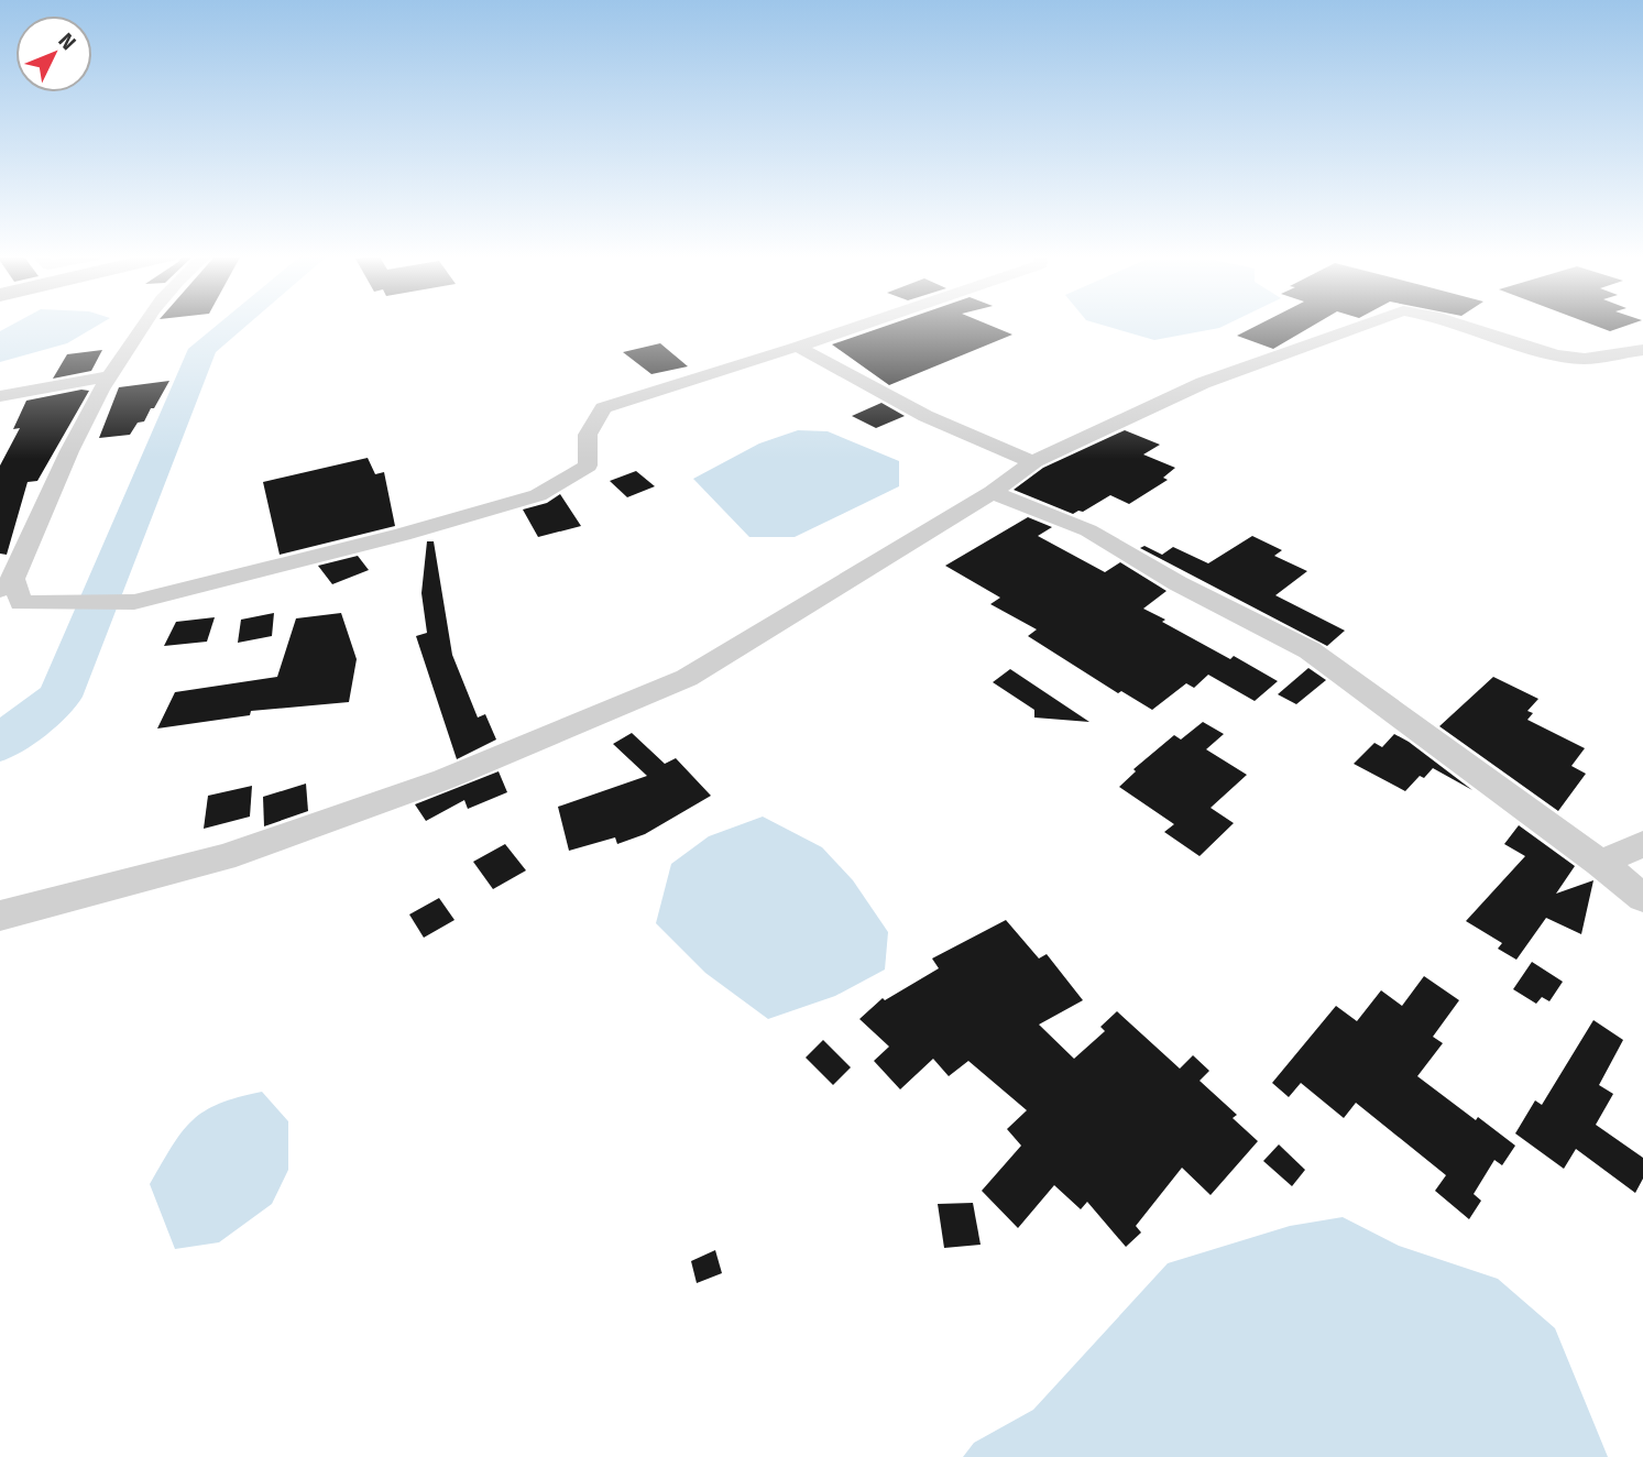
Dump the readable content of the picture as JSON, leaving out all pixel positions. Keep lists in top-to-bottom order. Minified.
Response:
{"north":"top right"}
